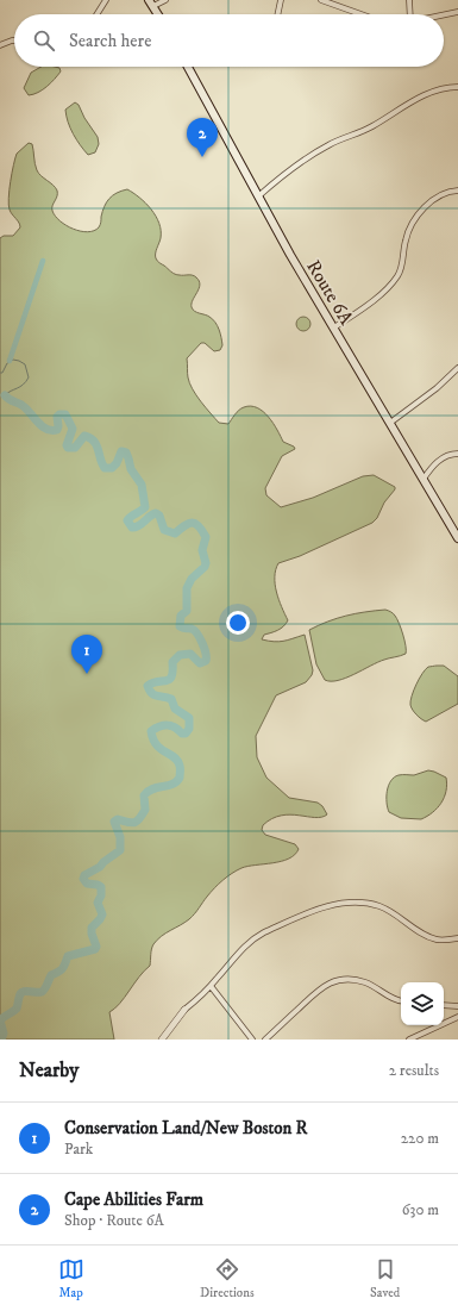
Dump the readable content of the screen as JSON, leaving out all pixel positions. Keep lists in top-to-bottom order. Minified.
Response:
{"streets":{"main road":["Route 6A"]},"page":{"search":"Search here","pins":["2","1"],"heading":["Nearby","2 results"],"list":[{"mark":"1","name":"Conservation Land/New Boston R","note":"Park","value":"220 m"},{"mark":"2","name":"Cape Abilities Farm","note":"Shop · Route 6A","value":"630 m"}],"nav":["Map","Directions","Saved"]}}
